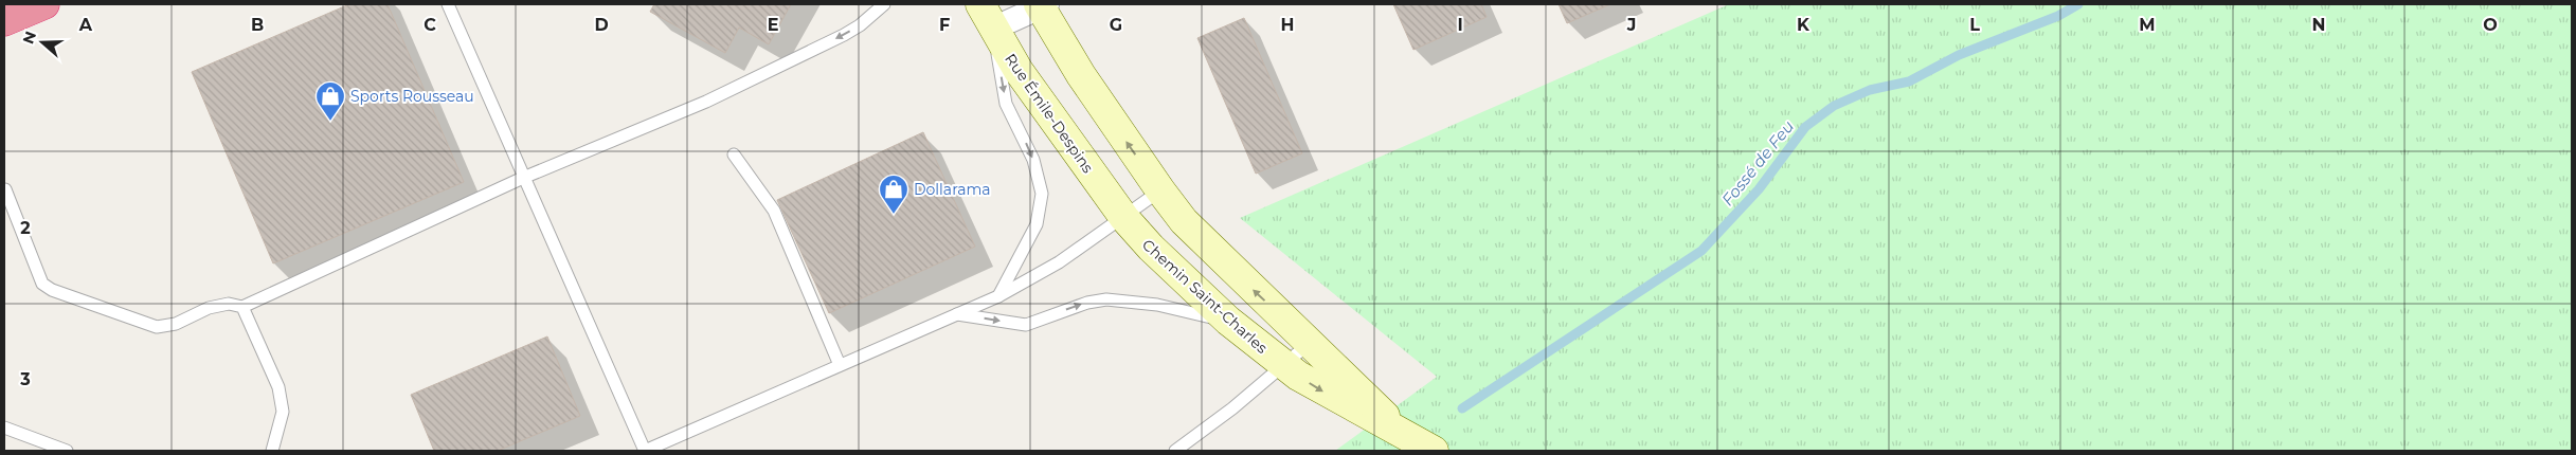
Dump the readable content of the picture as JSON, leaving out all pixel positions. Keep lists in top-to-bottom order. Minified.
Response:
{"streets":{"main road":["Rue Émile-Despins","Chemin Saint-Charles"]},"crossings":[["Rue Émile-Despins","Chemin Saint-Charles"]],"water":["Fossé de Feu"],"places":{"shop":["Sports Rousseau","Dollarama"]},"north":"left","grid":{"columns":["A","B","C","D","E","F","G","H","I","J","K","L","M","N","O"],"rows":["2","3"]}}
